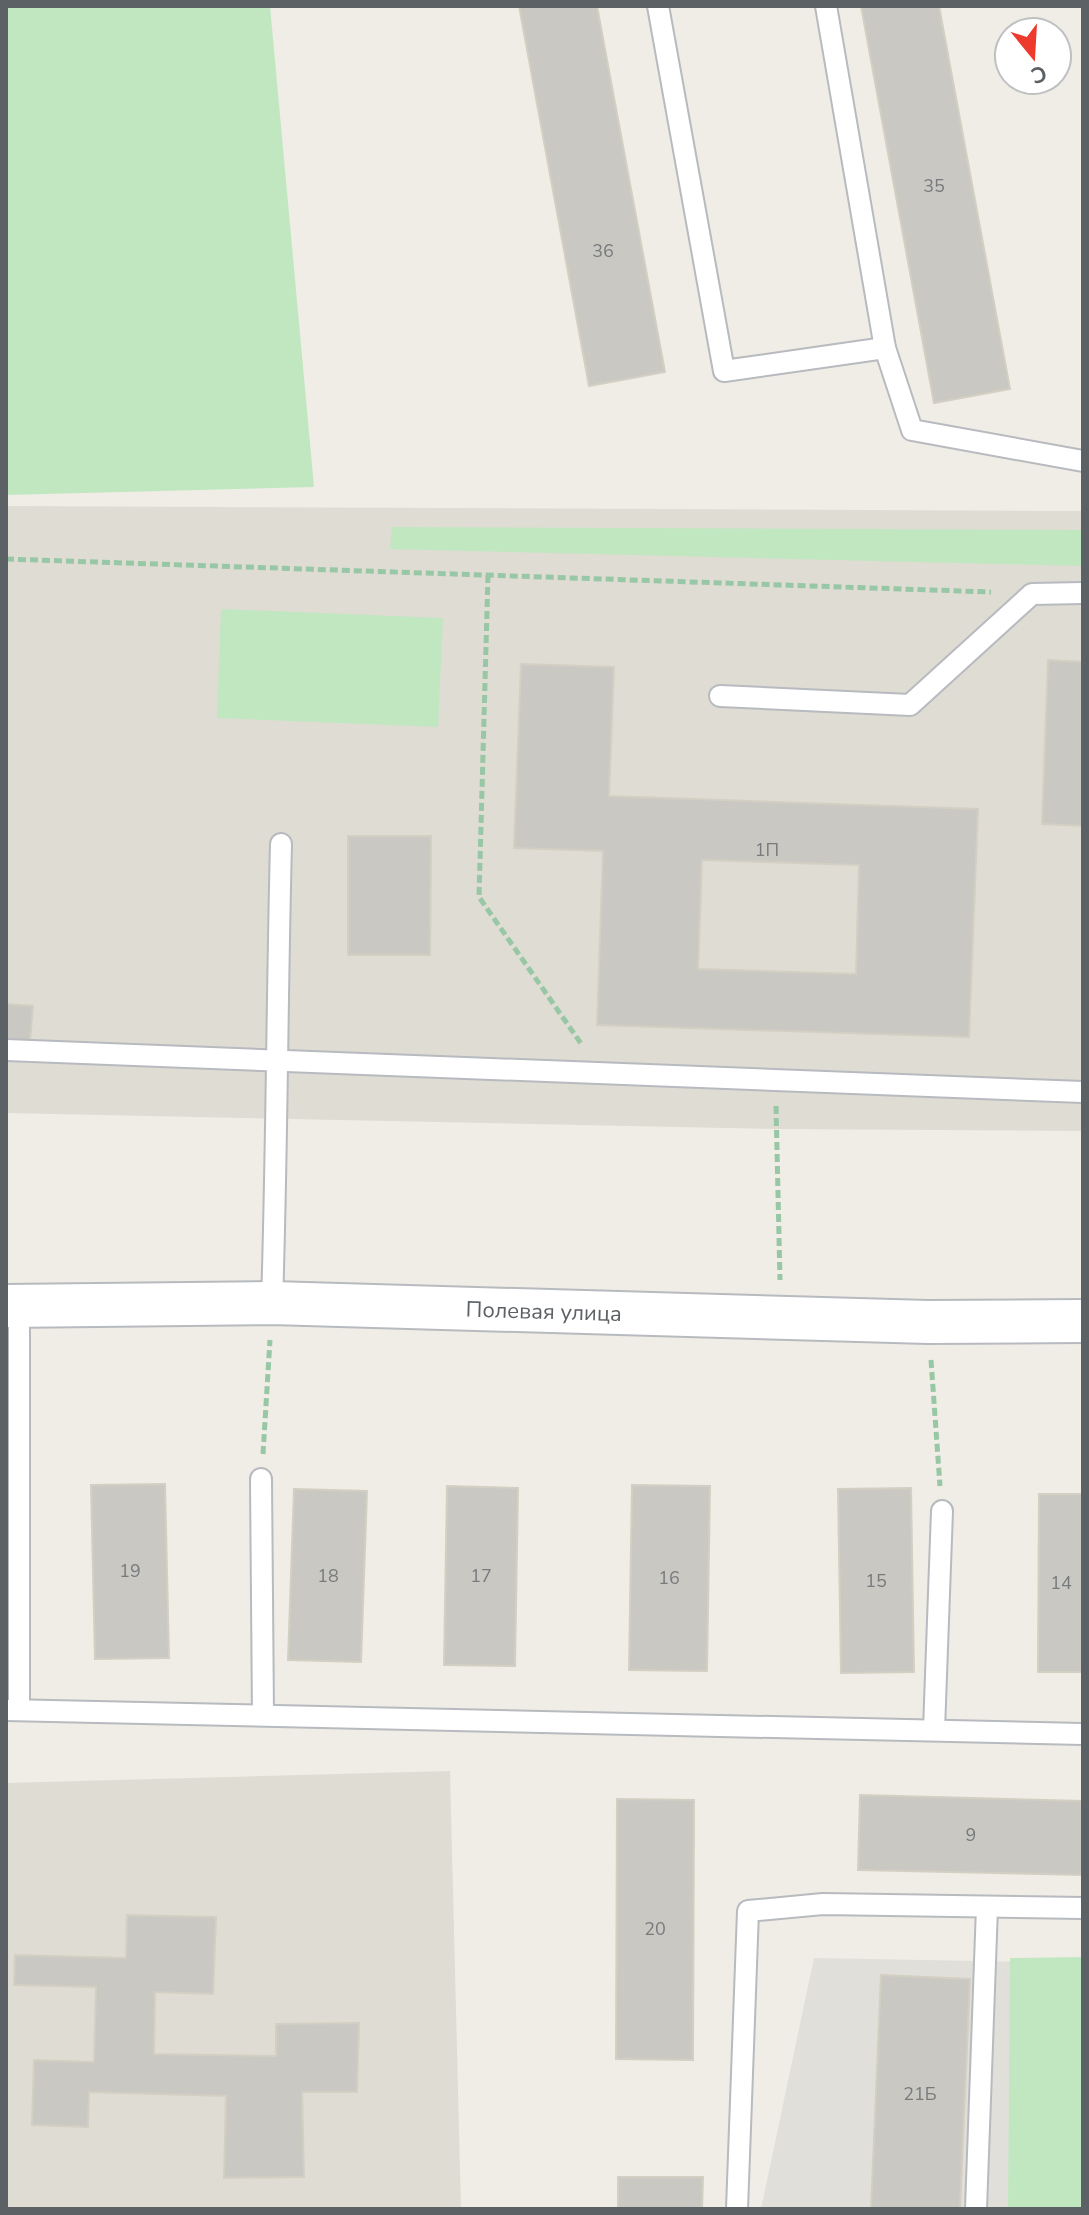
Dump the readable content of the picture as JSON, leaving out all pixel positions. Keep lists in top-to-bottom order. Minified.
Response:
{"streets":{"street":["Полевая улица"]},"house_numbers":["35","36","1П","19","18","17","16","15","14","9","20","21Б"],"north":"bottom"}
